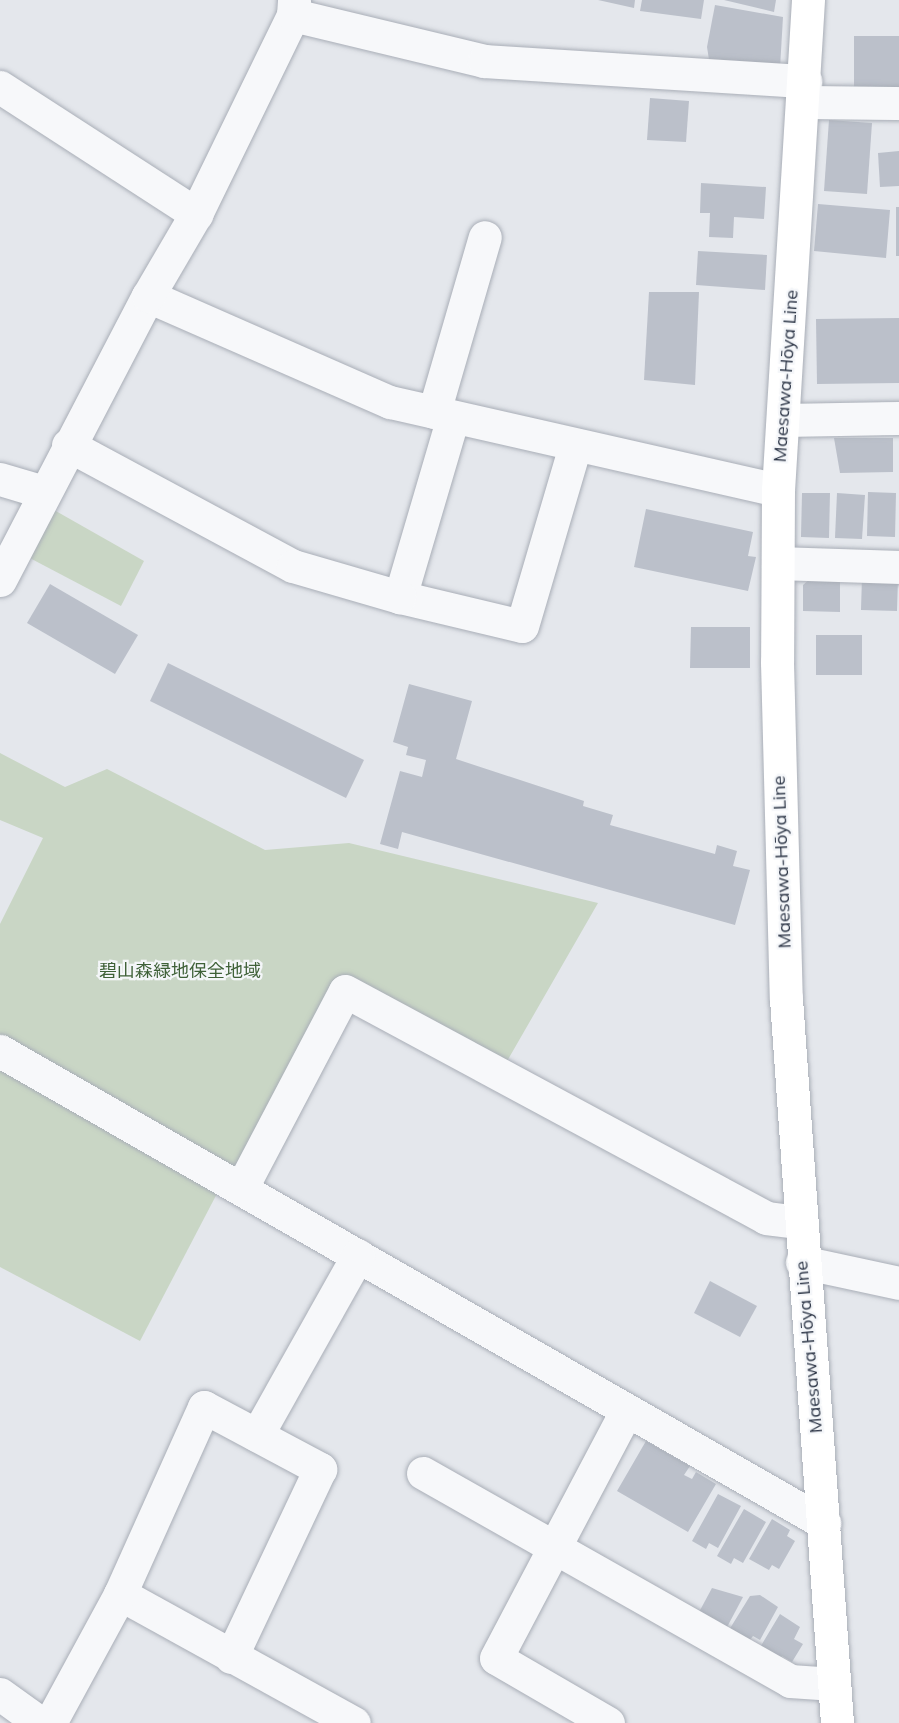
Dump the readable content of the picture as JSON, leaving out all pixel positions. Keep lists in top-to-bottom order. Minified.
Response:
{"streets":{"main road":["Maesawa-Hōya Line"]},"parks":["碧山森緑地保全地域"]}
